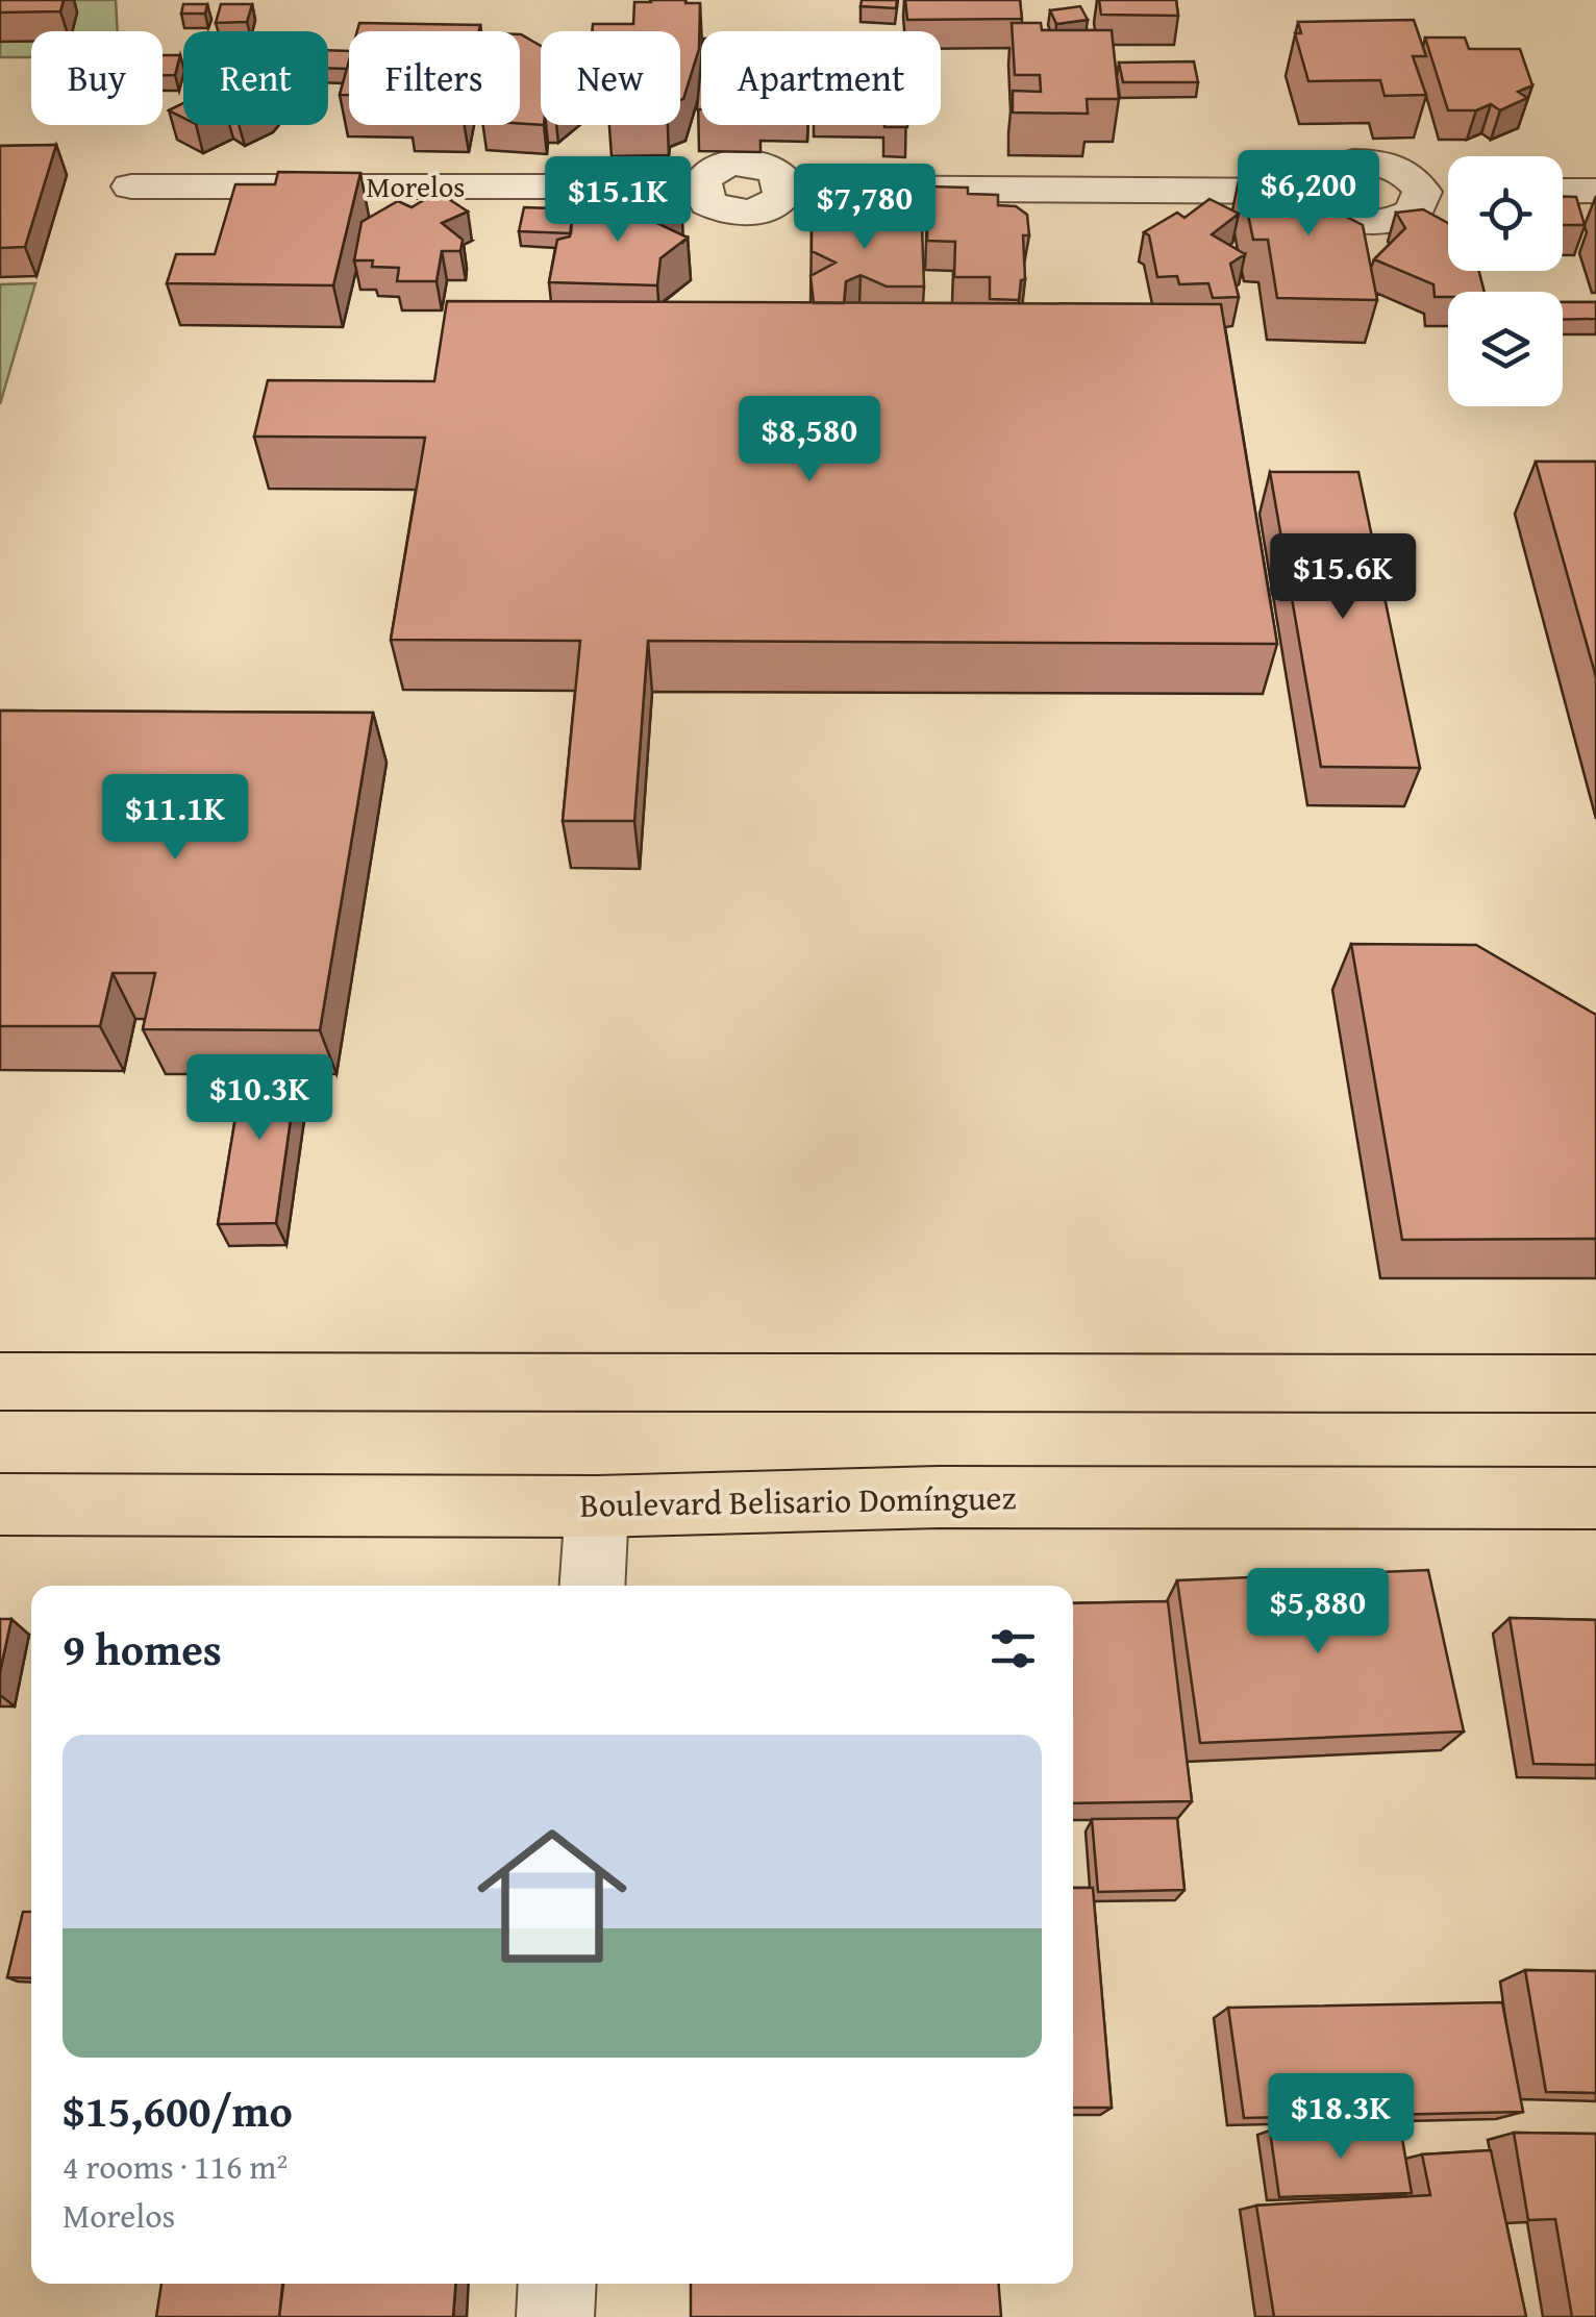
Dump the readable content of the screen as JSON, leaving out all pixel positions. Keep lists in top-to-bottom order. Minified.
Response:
{"streets":{"main road":["Boulevard Belisario Domínguez"],"street":["Morelos"]},"page":{"chip":["Buy","Rent","Filters","New","Apartment"],"price":["$6,200","$15.1K","$7,780","$8,580","$15.6K","$11.1K","$10.3K","$5,880","$18.3K"],"heading":"9 homes","list":[{"name":"$15,600/mo","note":"4 rooms · 116 m² · Morelos"}]}}
